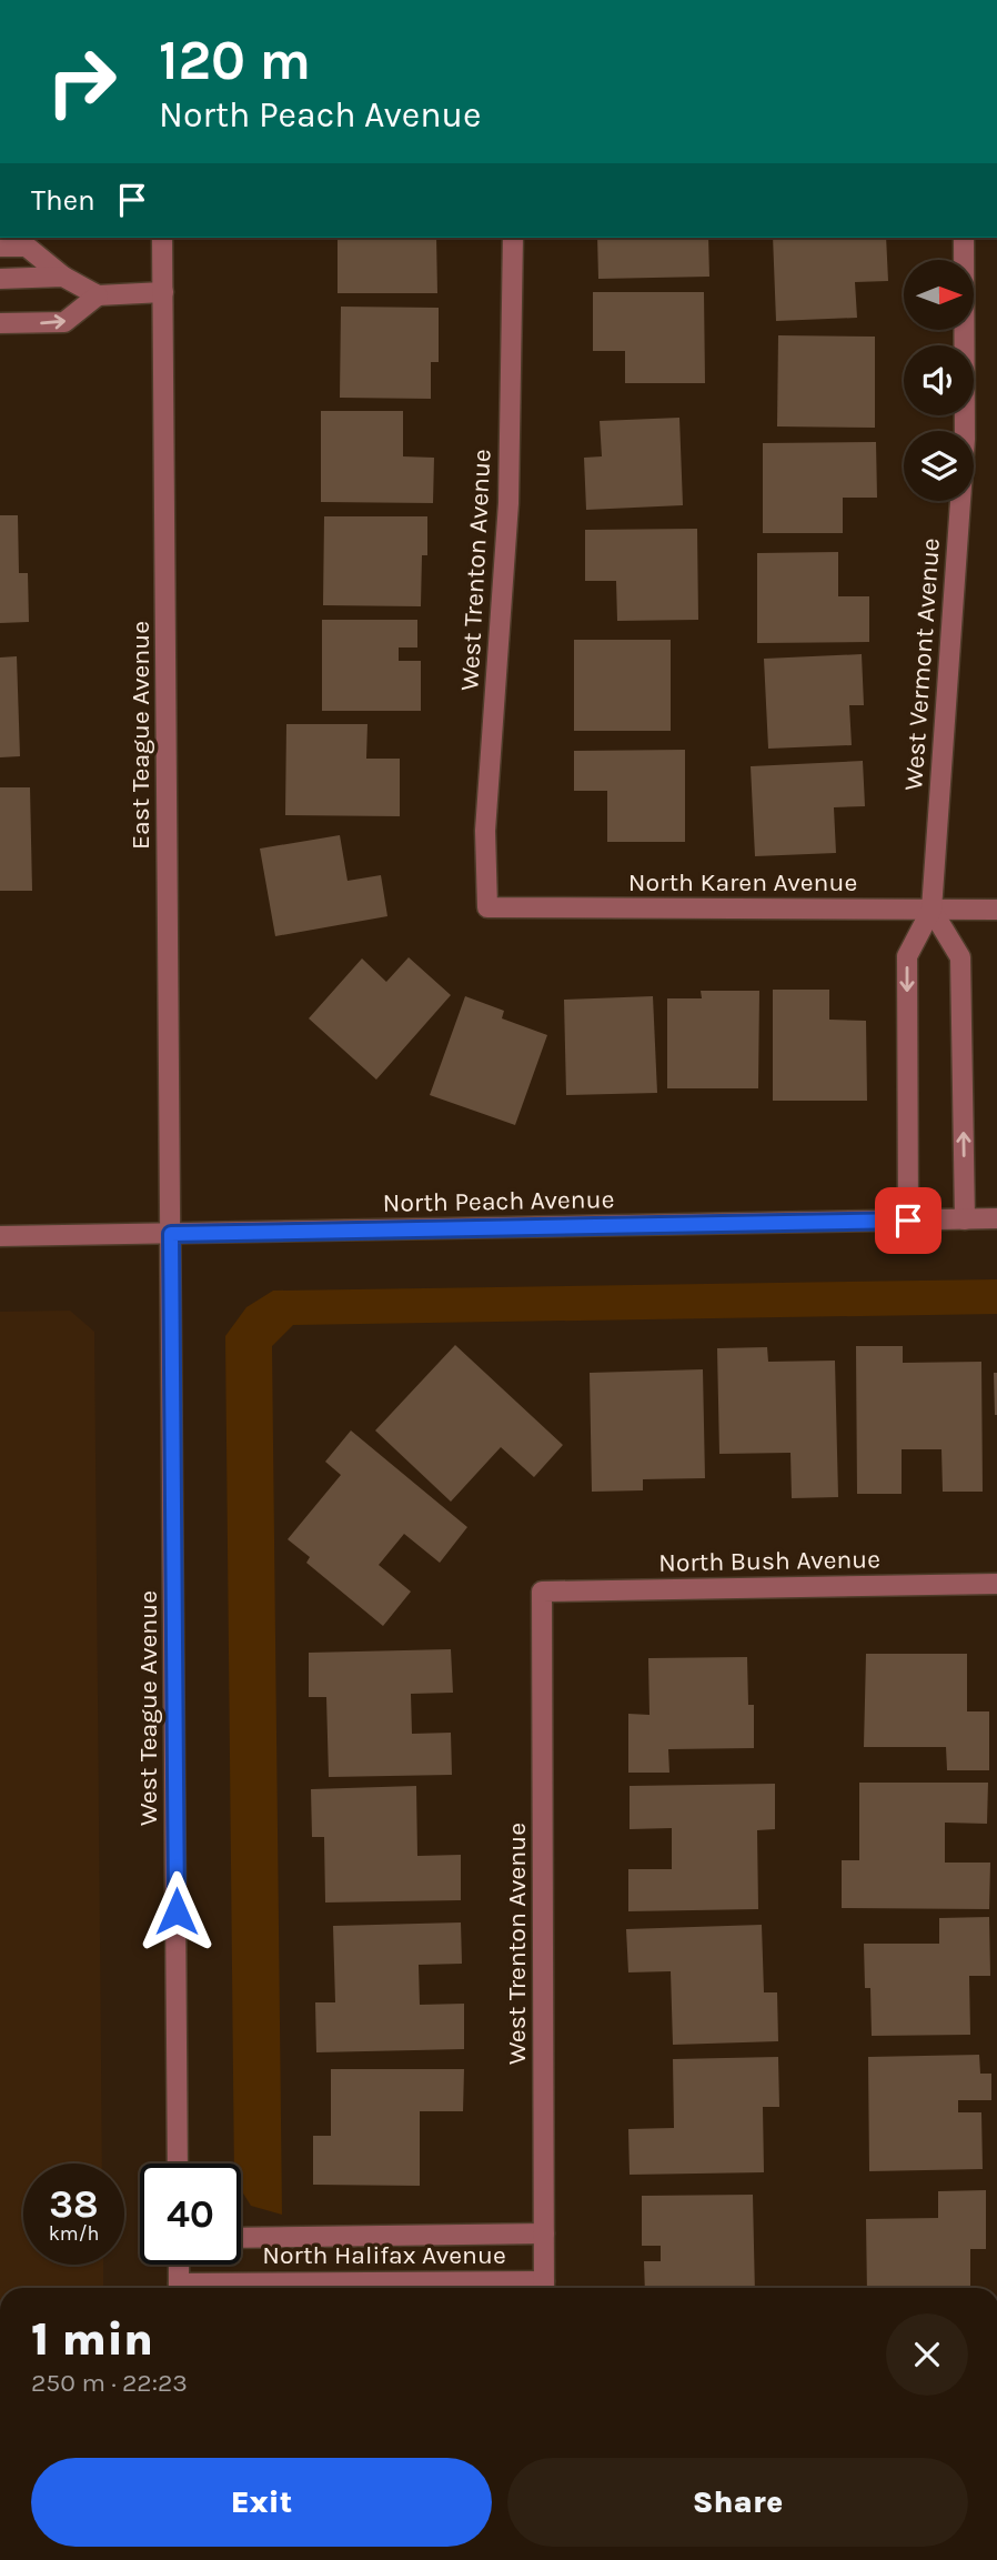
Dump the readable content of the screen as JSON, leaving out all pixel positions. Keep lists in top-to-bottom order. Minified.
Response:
{"streets":{"street":["West Trenton Avenue","West Vermont Avenue","East Teague Avenue","North Karen Avenue","North Peach Avenue","North Bush Avenue","West Teague Avenue","North Halifax Avenue"]},"crossings":[["West Trenton Avenue","North Karen Avenue"],["West Trenton Avenue","North Bush Avenue"],["West Trenton Avenue","North Halifax Avenue"],["West Vermont Avenue","North Karen Avenue"],["West Vermont Avenue","North Peach Avenue"],["East Teague Avenue","North Peach Avenue"],["East Teague Avenue","West Teague Avenue"],["North Peach Avenue","West Teague Avenue"]],"north":"right","page":{"turn":["120 m","North Peach Avenue"],"then":"Then","speed":"38 km/h","limit":"40","heading":["1 min","250 m · 22:23"],"buttons":["Exit","Share"]}}
